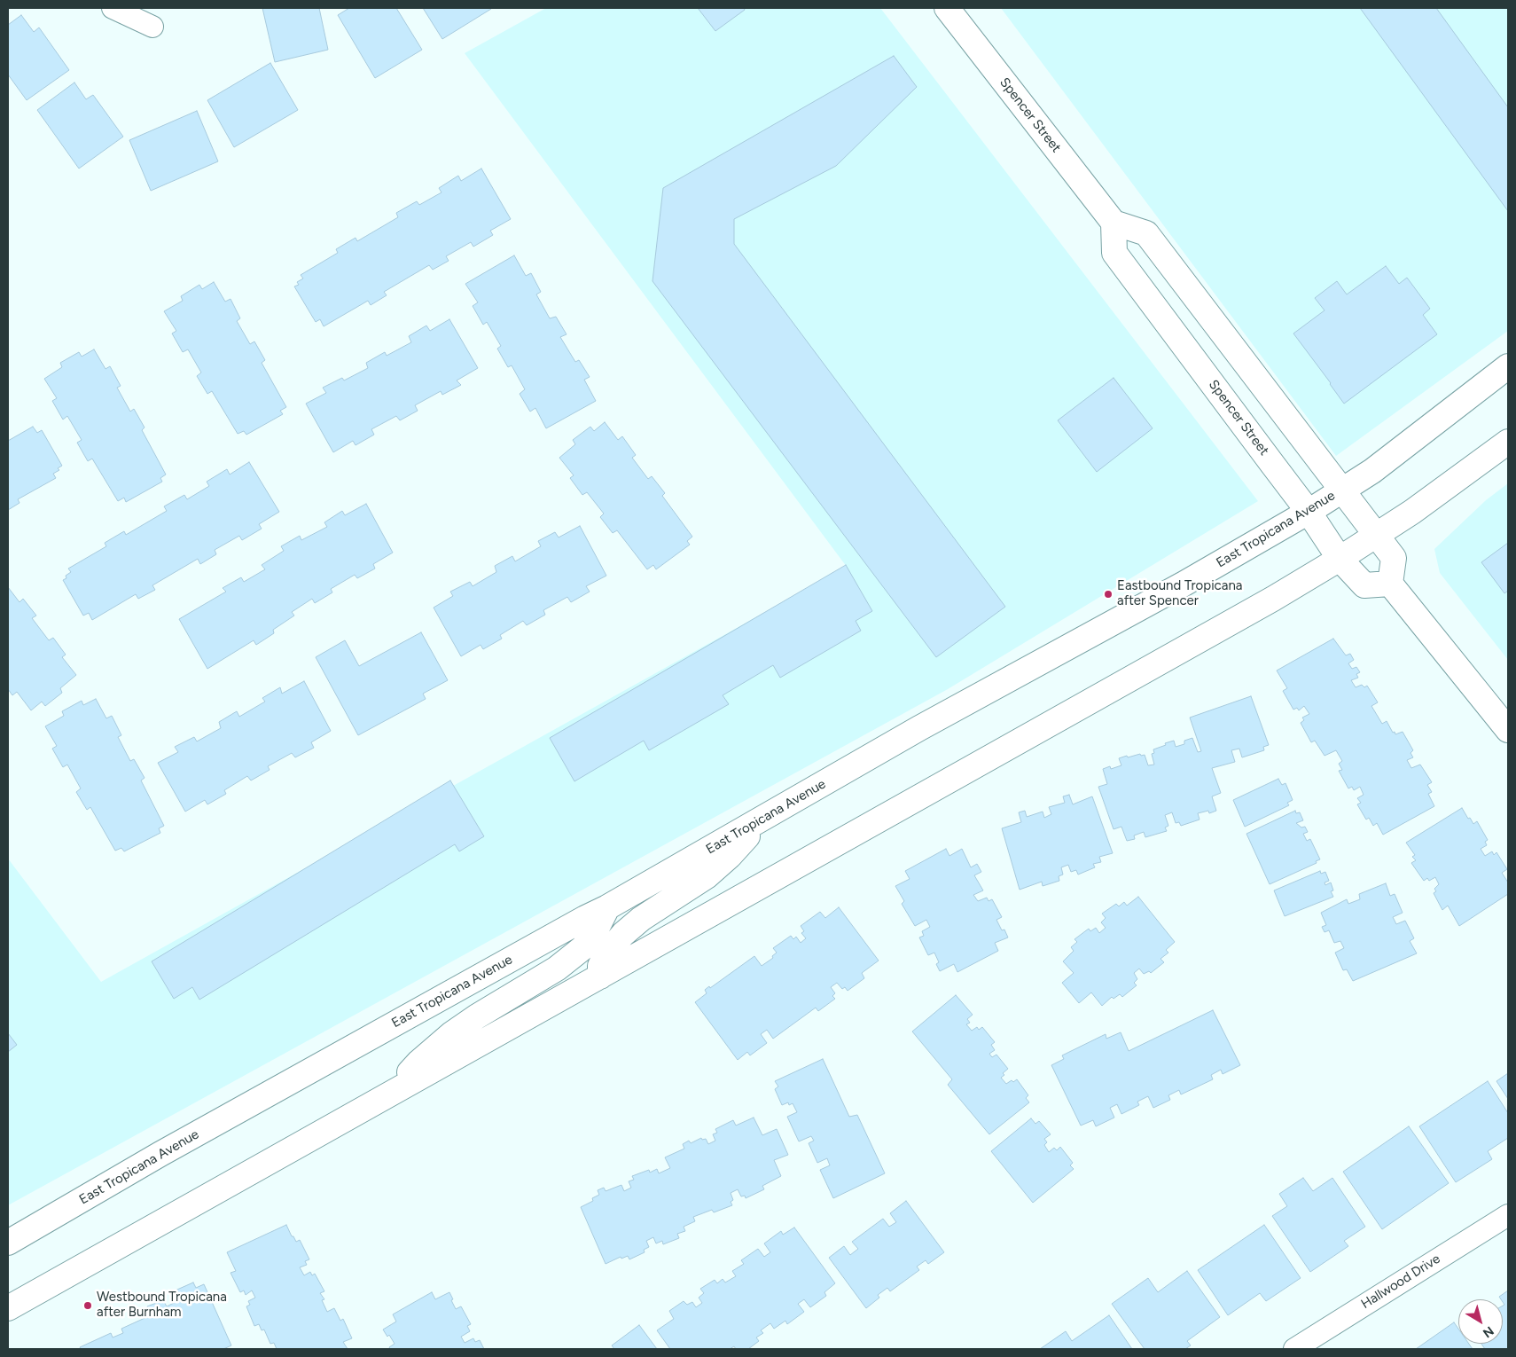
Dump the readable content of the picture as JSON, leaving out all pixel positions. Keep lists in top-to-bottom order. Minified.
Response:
{"streets":{"main road":["Spencer Street","East Tropicana Avenue"],"street":["Hallwood Drive"]},"crossings":[["Spencer Street","East Tropicana Avenue"]],"places":["Eastbound Tropicana after Spencer","Westbound Tropicana after Burnham"],"north":"bottom right"}
